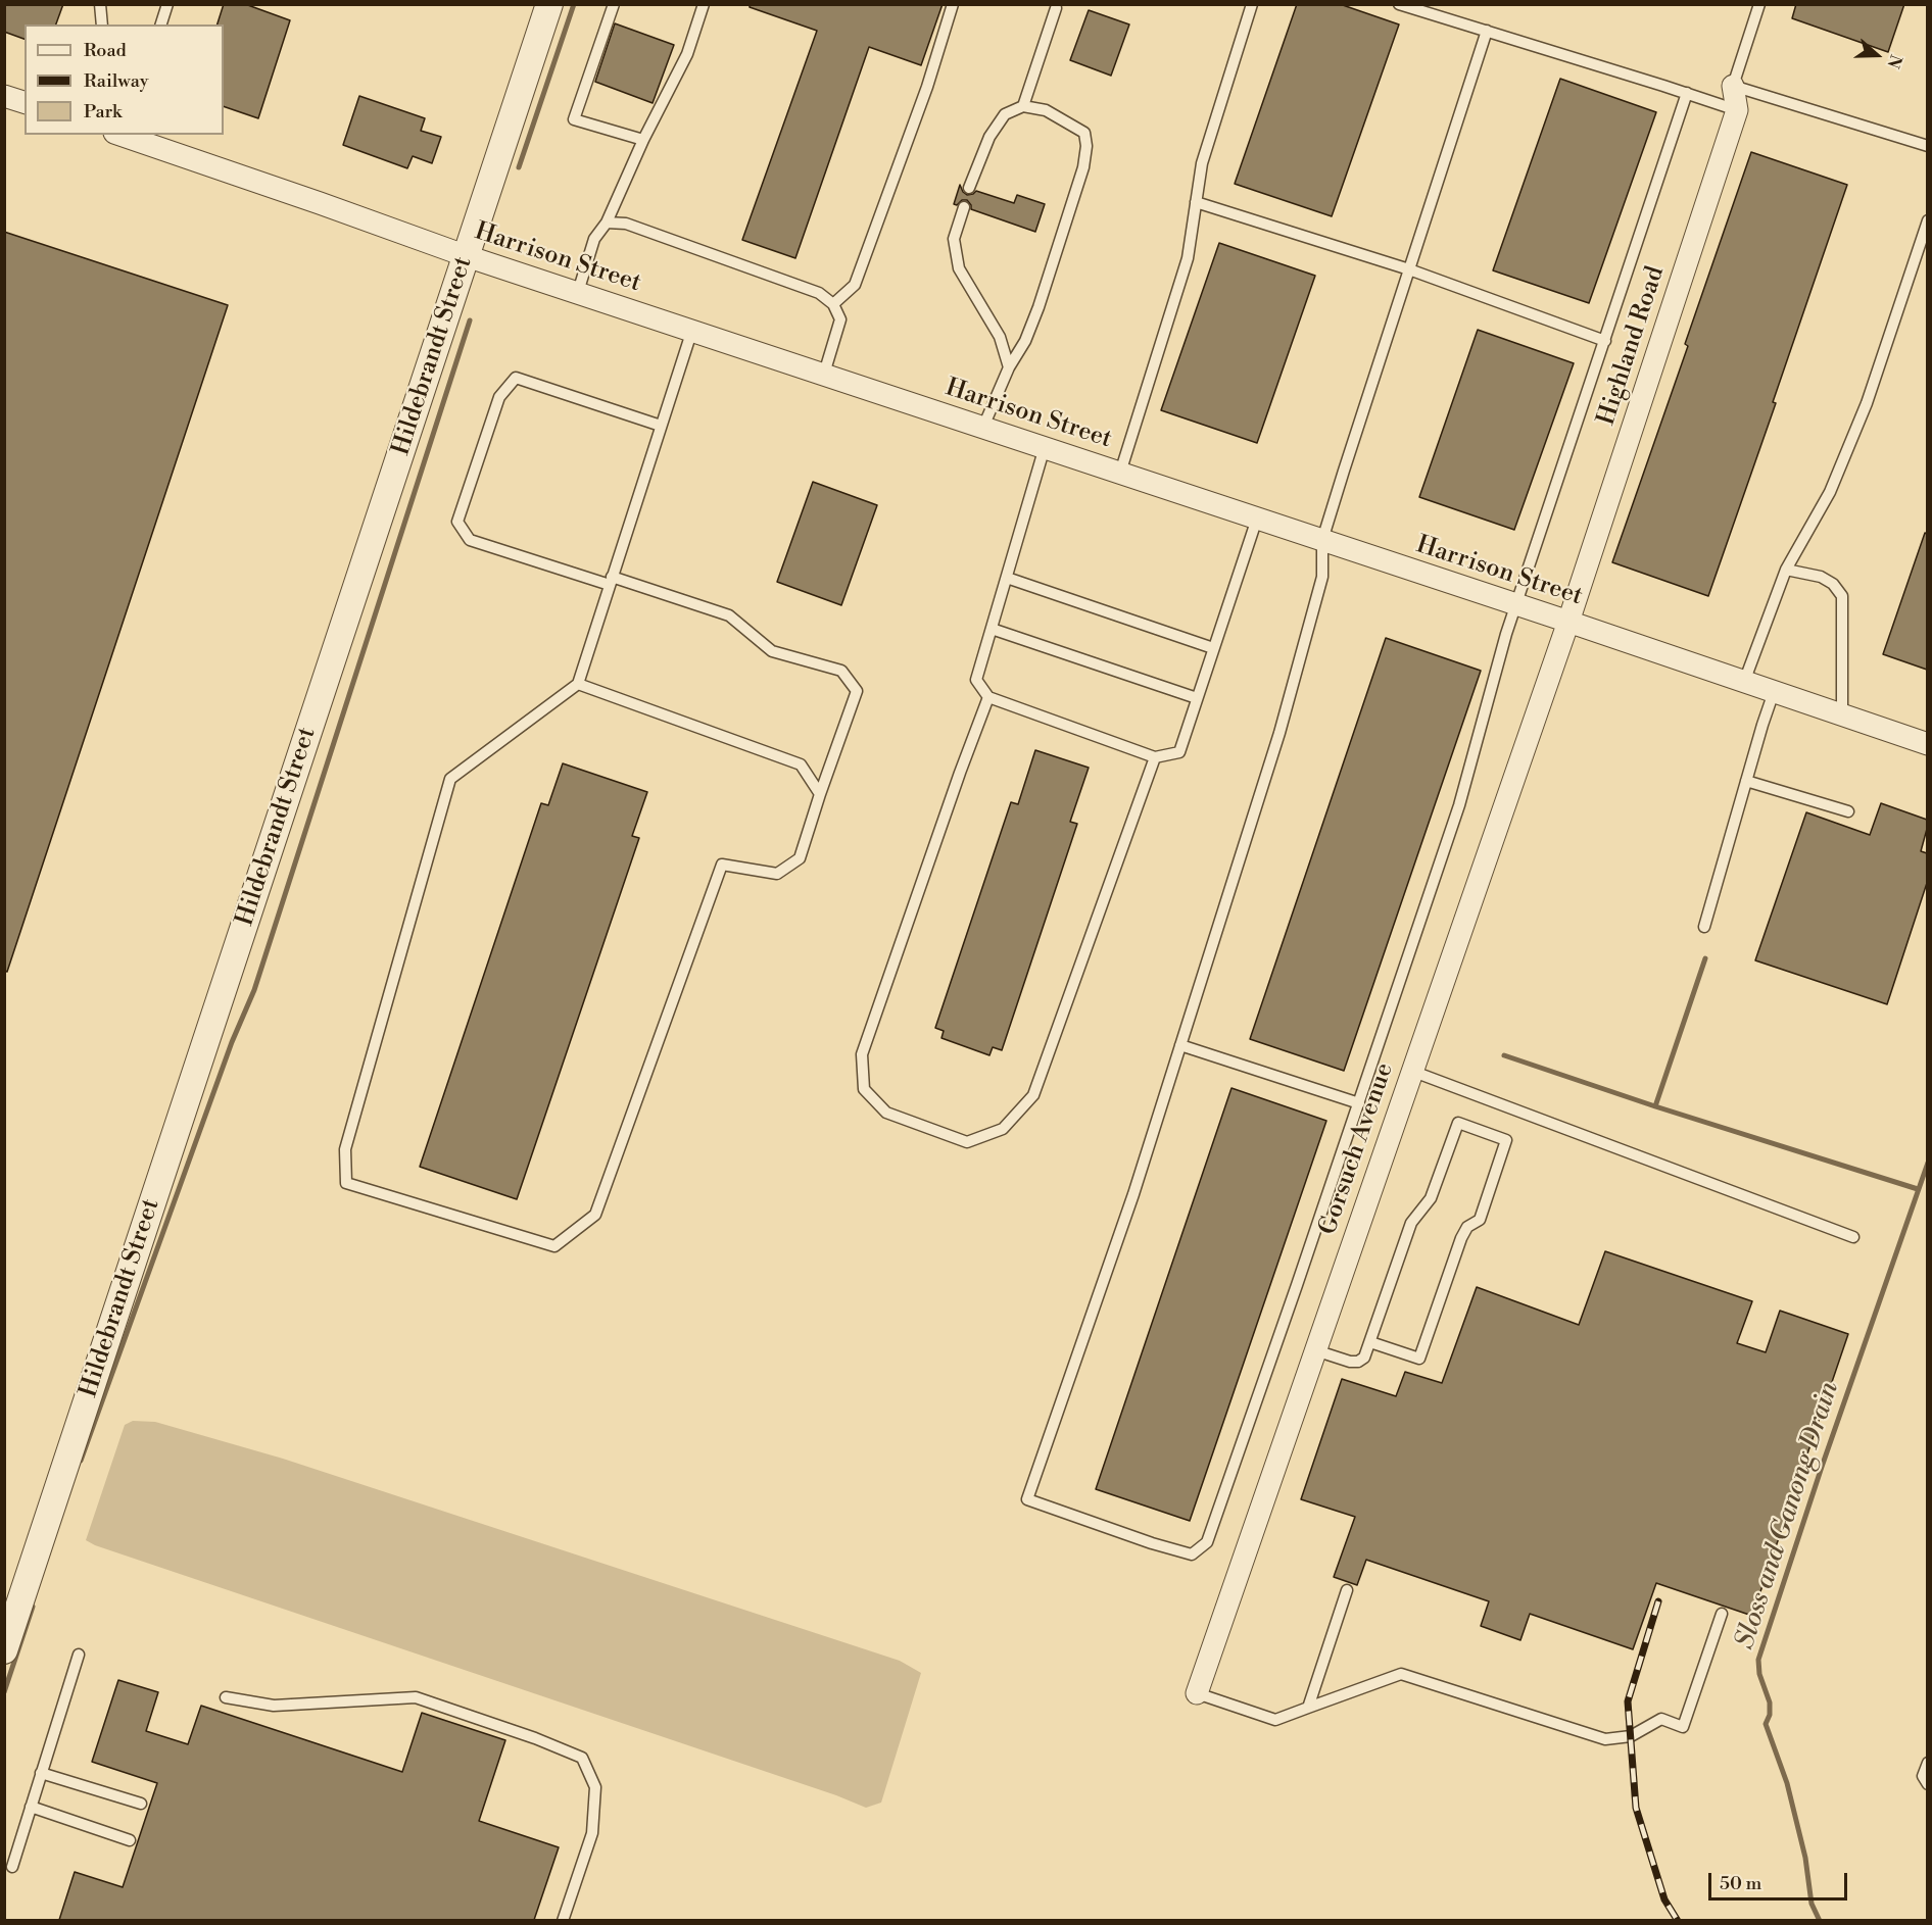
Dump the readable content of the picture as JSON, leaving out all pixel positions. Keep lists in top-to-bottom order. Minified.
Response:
{"streets":{"street":["Harrison Street","Highland Road","Hildebrandt Street","Gorsuch Avenue"]},"crossings":[["Harrison Street","Highland Road"],["Harrison Street","Hildebrandt Street"],["Harrison Street","Gorsuch Avenue"],["Highland Road","Gorsuch Avenue"]],"water":["Sloss and Ganong Drain"],"legend":["Road","Railway","Park"],"scale_bar":"50 m","north":"right"}
